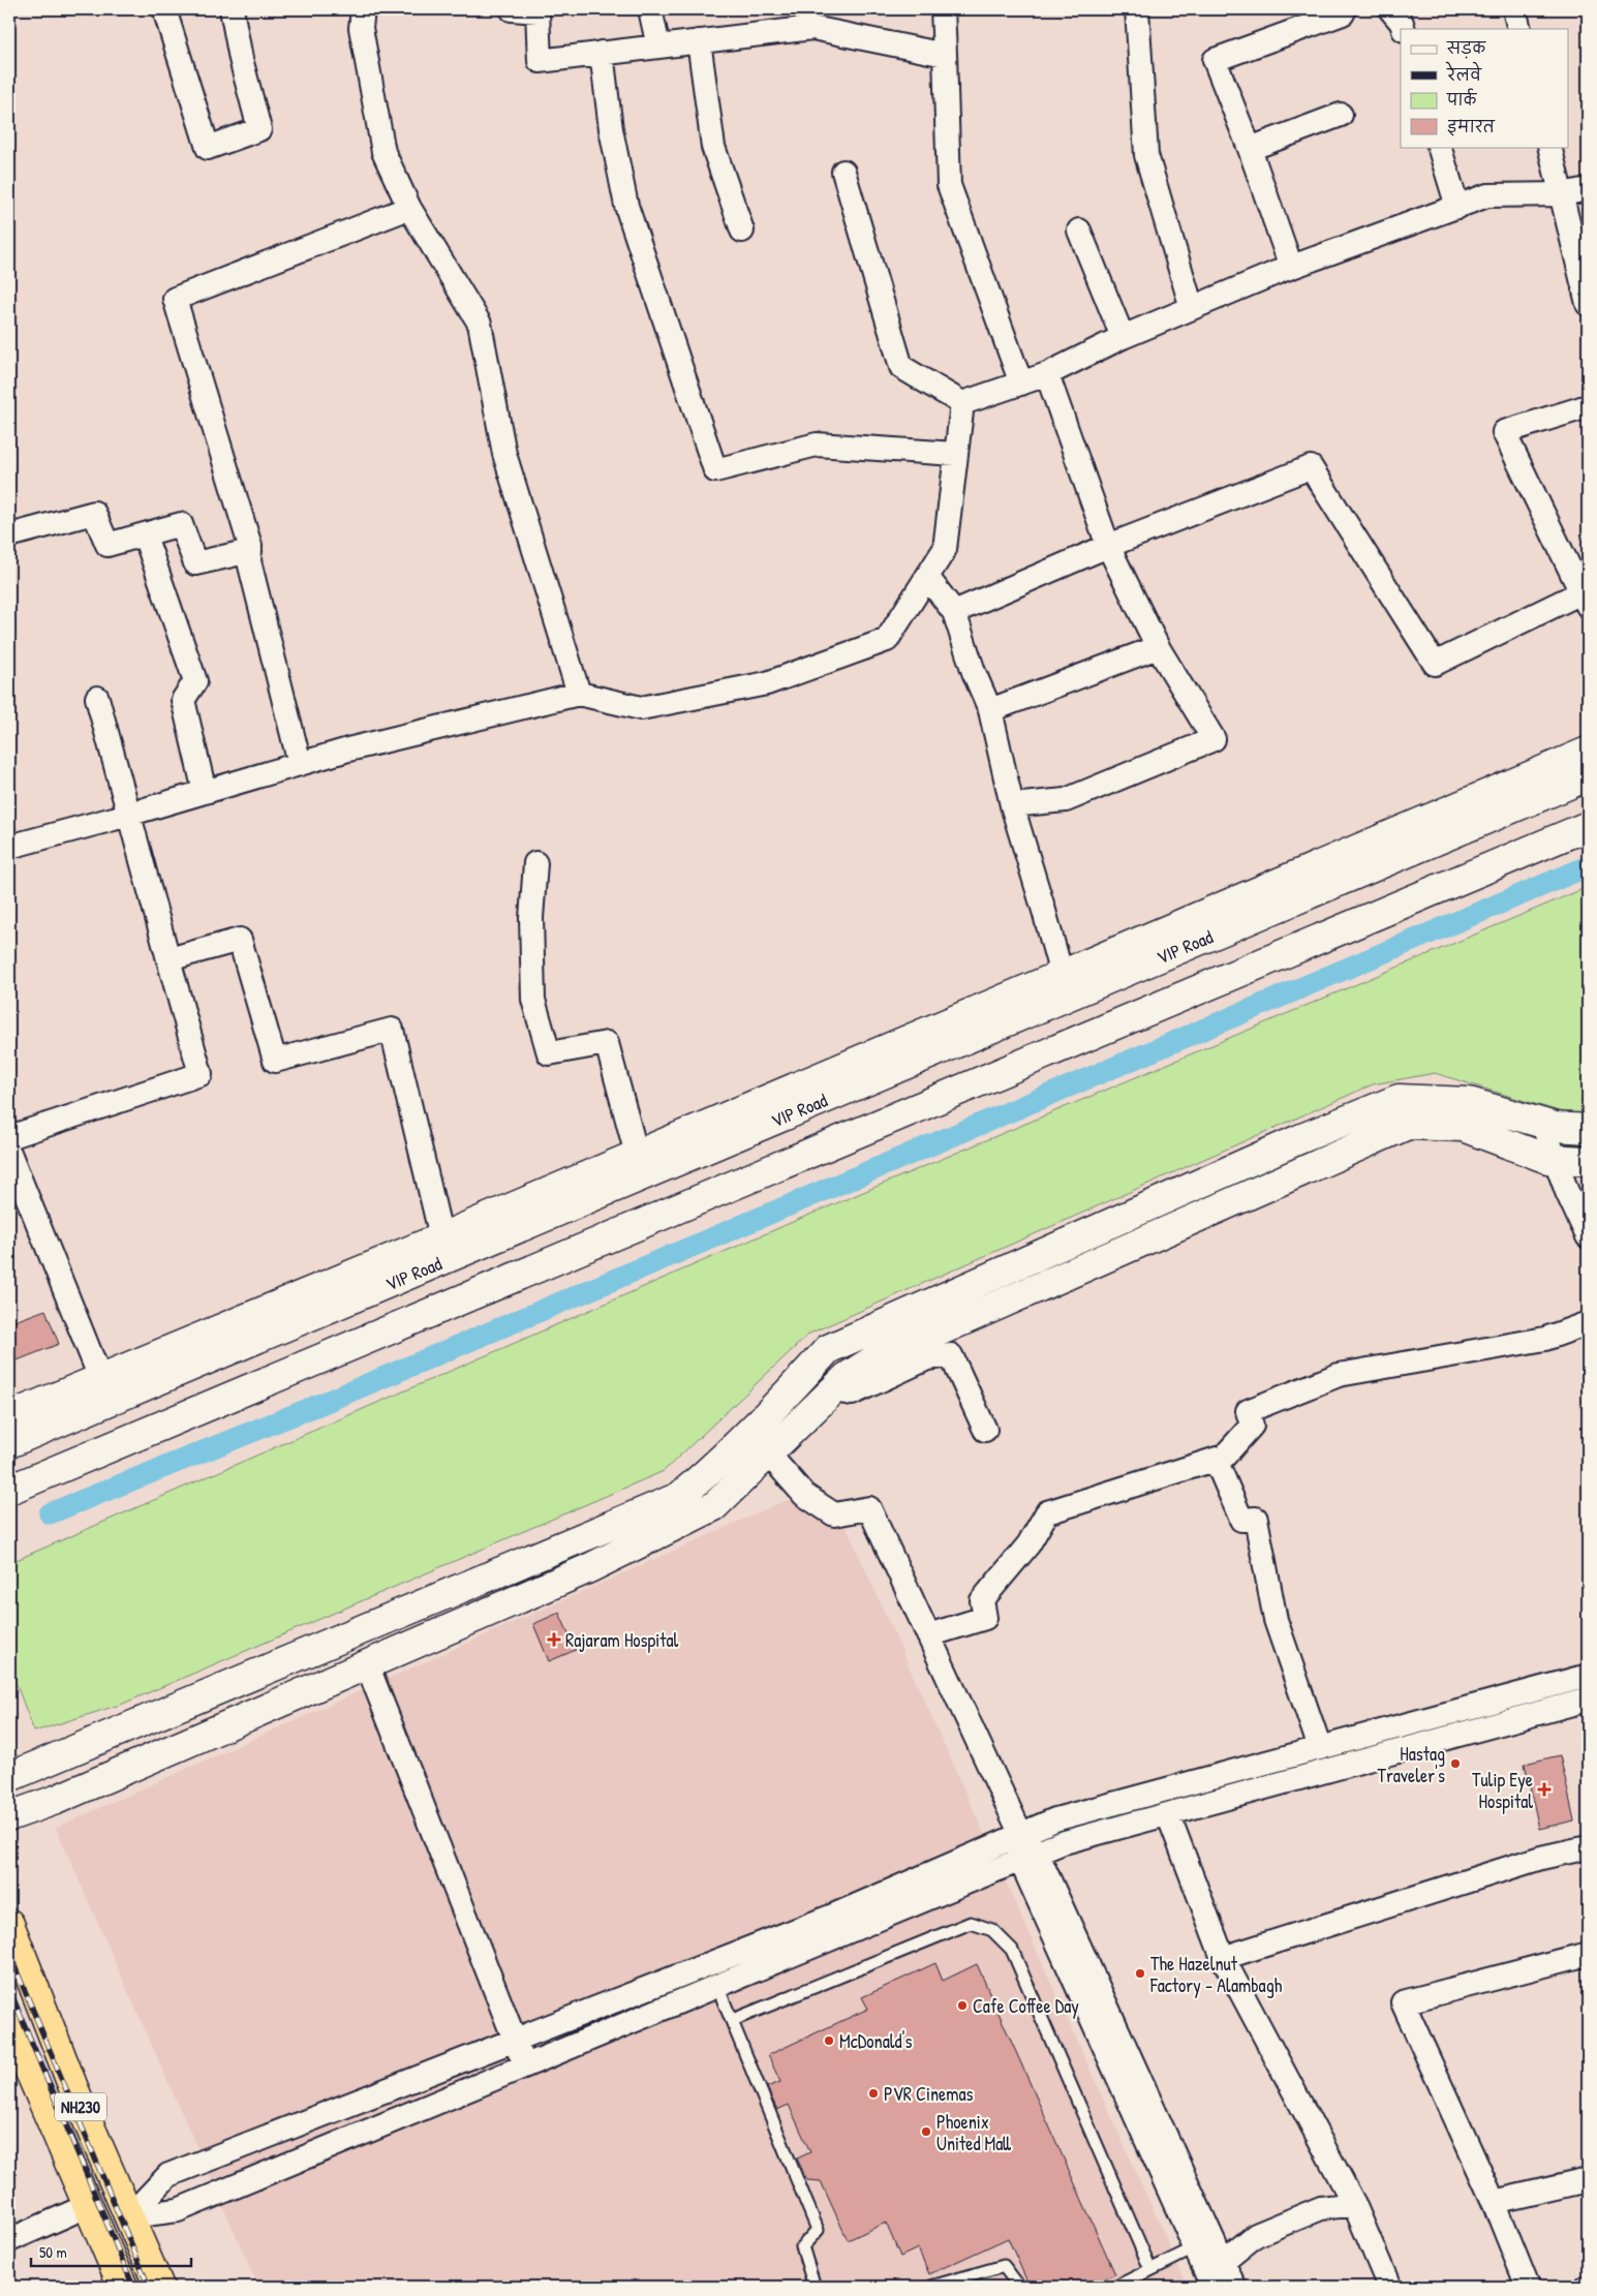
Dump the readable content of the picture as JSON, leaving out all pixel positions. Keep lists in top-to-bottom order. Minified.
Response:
{"streets":{"highway":["NH230"],"street":["VIP Road"]},"places":{"health":["Rajaram Hospital","Tulip Eye Hospital"],"other":["Hastag Traveler's","The Hazelnut Factory - Alambagh","Cafe Coffee Day","McDonald's","PVR Cinemas","Phoenix United Mall"]},"legend":["सड़क","रेलवे","पार्क","इमारत"],"scale_bar":"50 m"}
